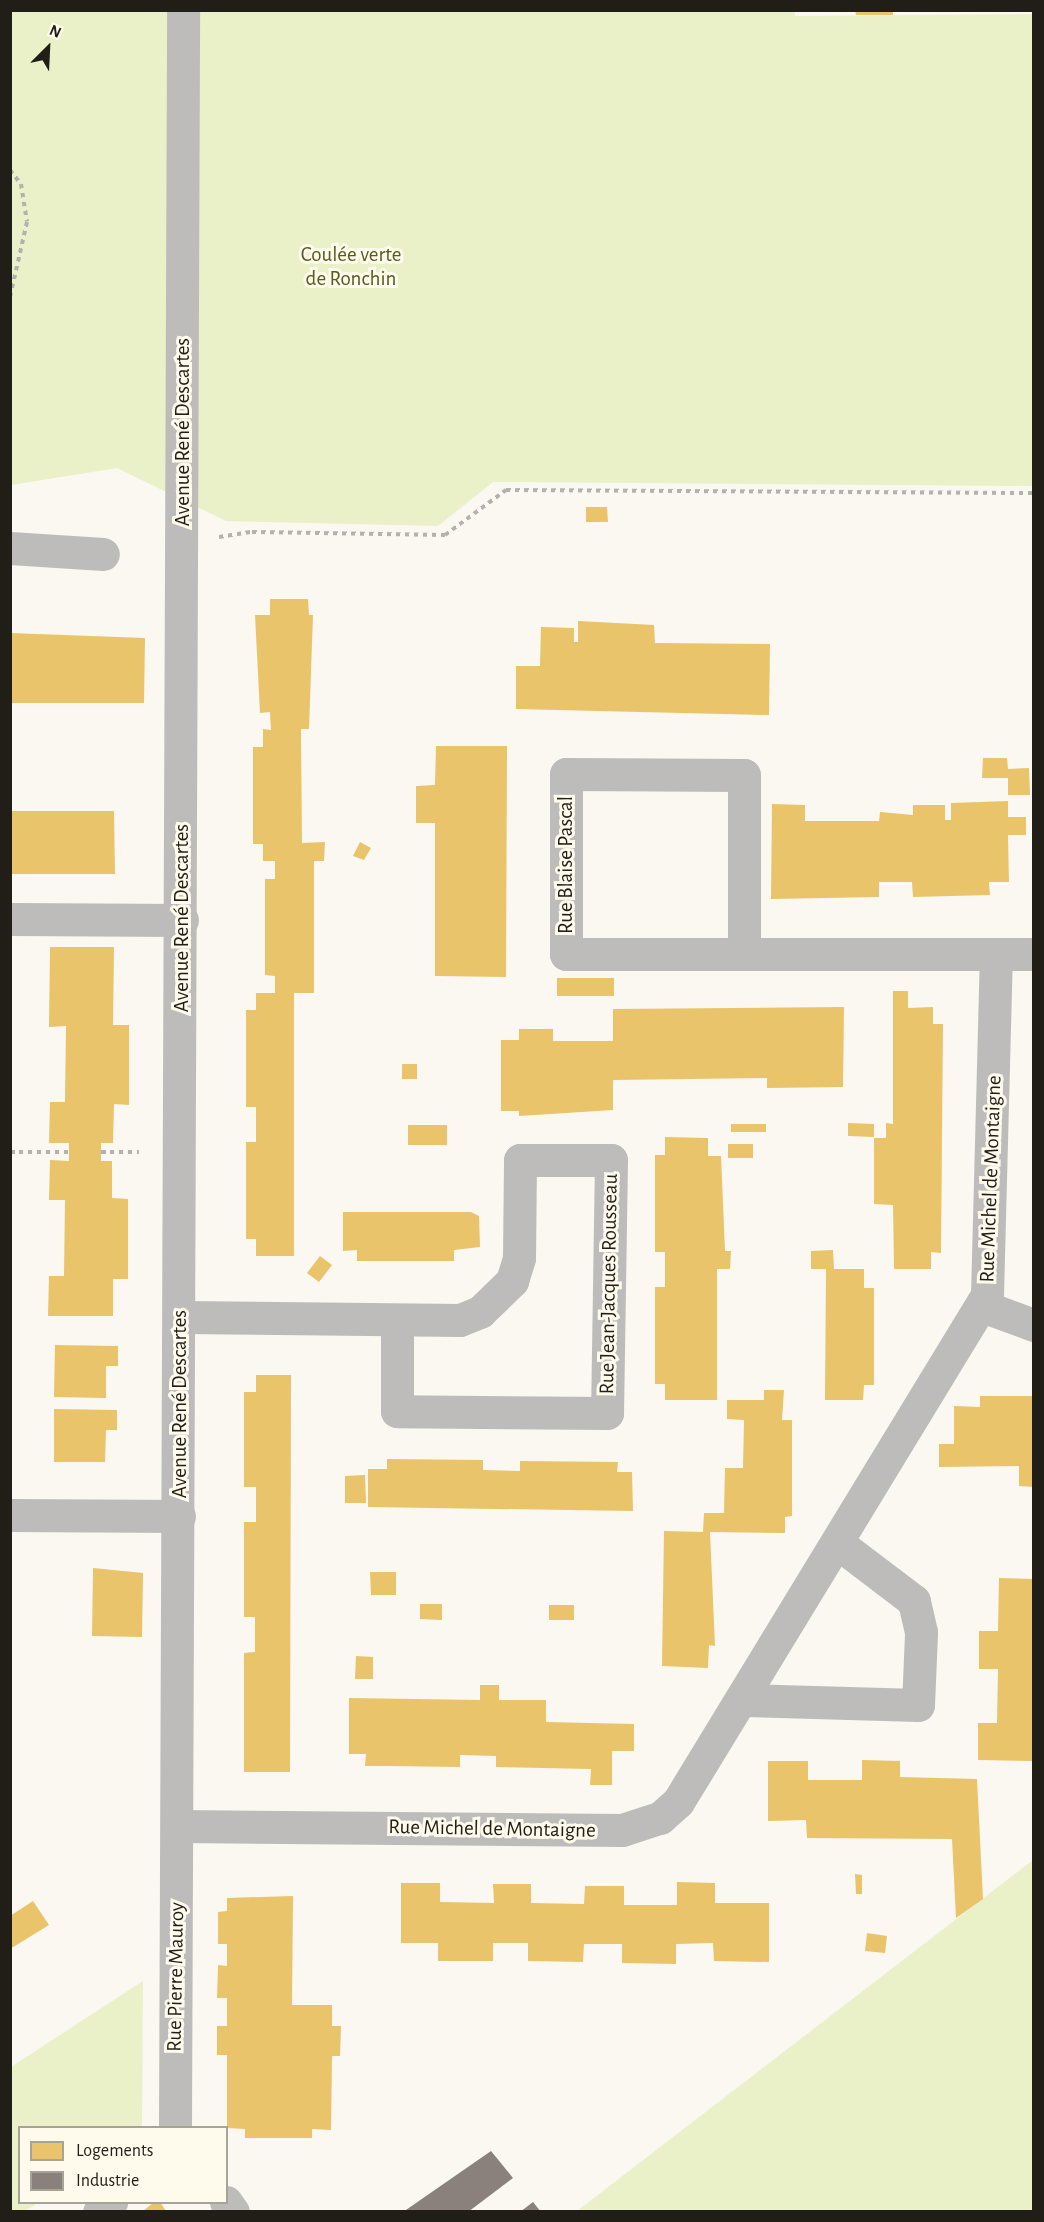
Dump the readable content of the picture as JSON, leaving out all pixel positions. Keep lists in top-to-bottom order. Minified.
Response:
{"streets":{"street":["Avenue René Descartes","Rue Blaise Pascal","Rue Michel de Montaigne","Rue Jean-Jacques Rousseau","Rue Pierre Mauroy"]},"crossings":[["Avenue René Descartes","Rue Michel de Montaigne"],["Avenue René Descartes","Rue Jean-Jacques Rousseau"],["Avenue René Descartes","Rue Pierre Mauroy"],["Rue Blaise Pascal","Rue Michel de Montaigne"],["Rue Michel de Montaigne","Rue Pierre Mauroy"]],"parks":["Coulée verte de Ronchin"],"legend":["Logements","Industrie"],"north":"top right"}
